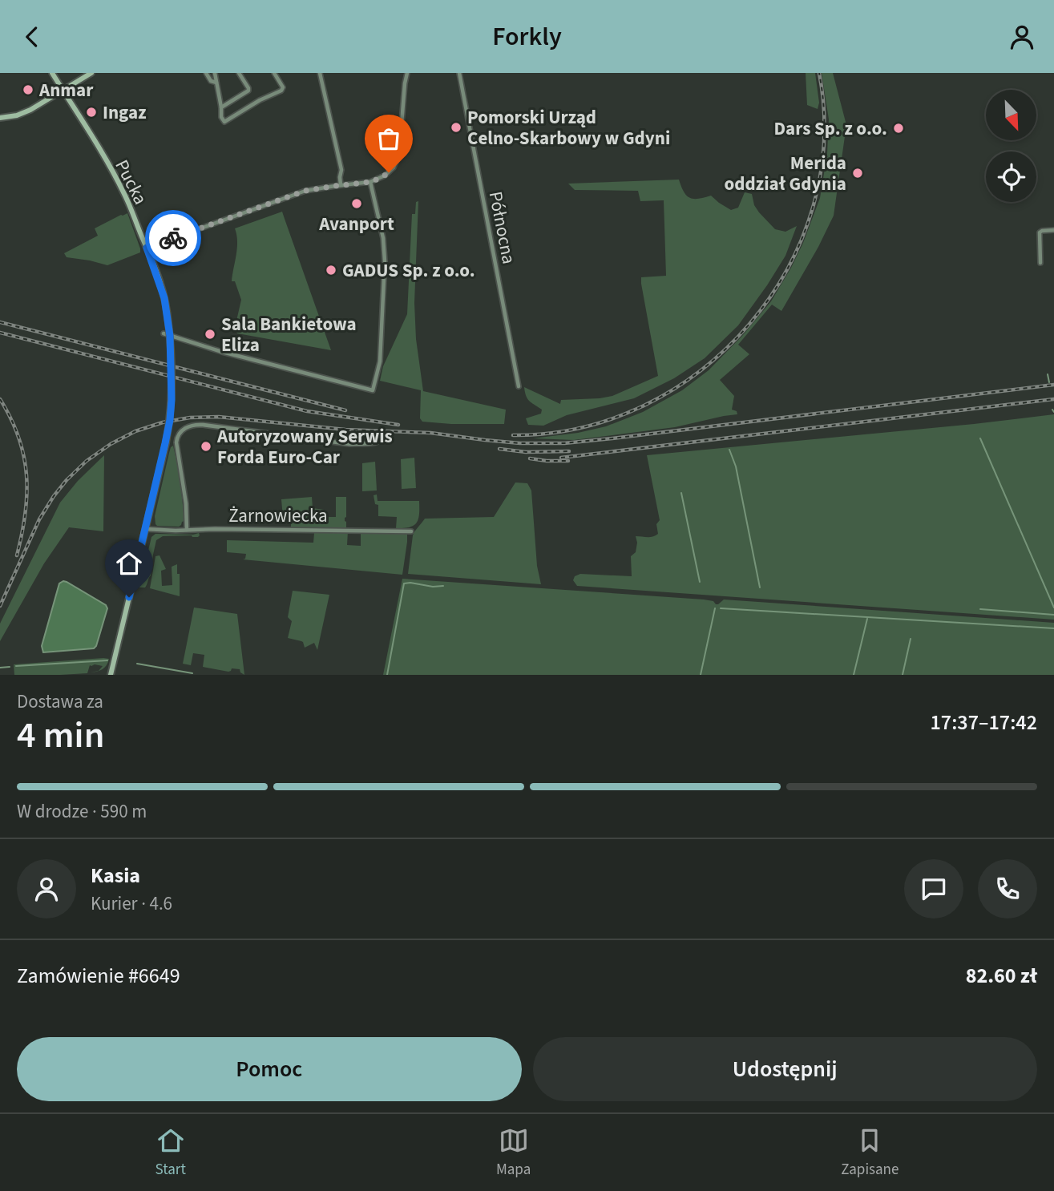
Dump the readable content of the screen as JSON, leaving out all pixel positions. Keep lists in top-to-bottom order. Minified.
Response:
{"streets":{"street":["Pucka","Północna","Żarnowiecka"]},"crossings":[["Pucka","Żarnowiecka"]],"places":["Anmar","Ingaz","Pomorski Urząd Celno-Skarbowy w Gdyni","Dars Sp. z o.o.","Merida oddział Gdynia","Avanport","GADUS Sp. z o.o.","Sala Bankietowa Eliza","Autoryzowany Serwis Forda Euro-Car"],"north":"bottom right","page":{"header":"Forkly","heading":["4 min","Dostawa za","17:37–17:42"],"panel":["Kasia","Kurier · 4.6","Zamówienie #6649","82.60 zł"],"bar":"W drodze · 590 m","buttons":["Pomoc","Udostępnij"],"tabs":["Start","Mapa","Zapisane"]}}
